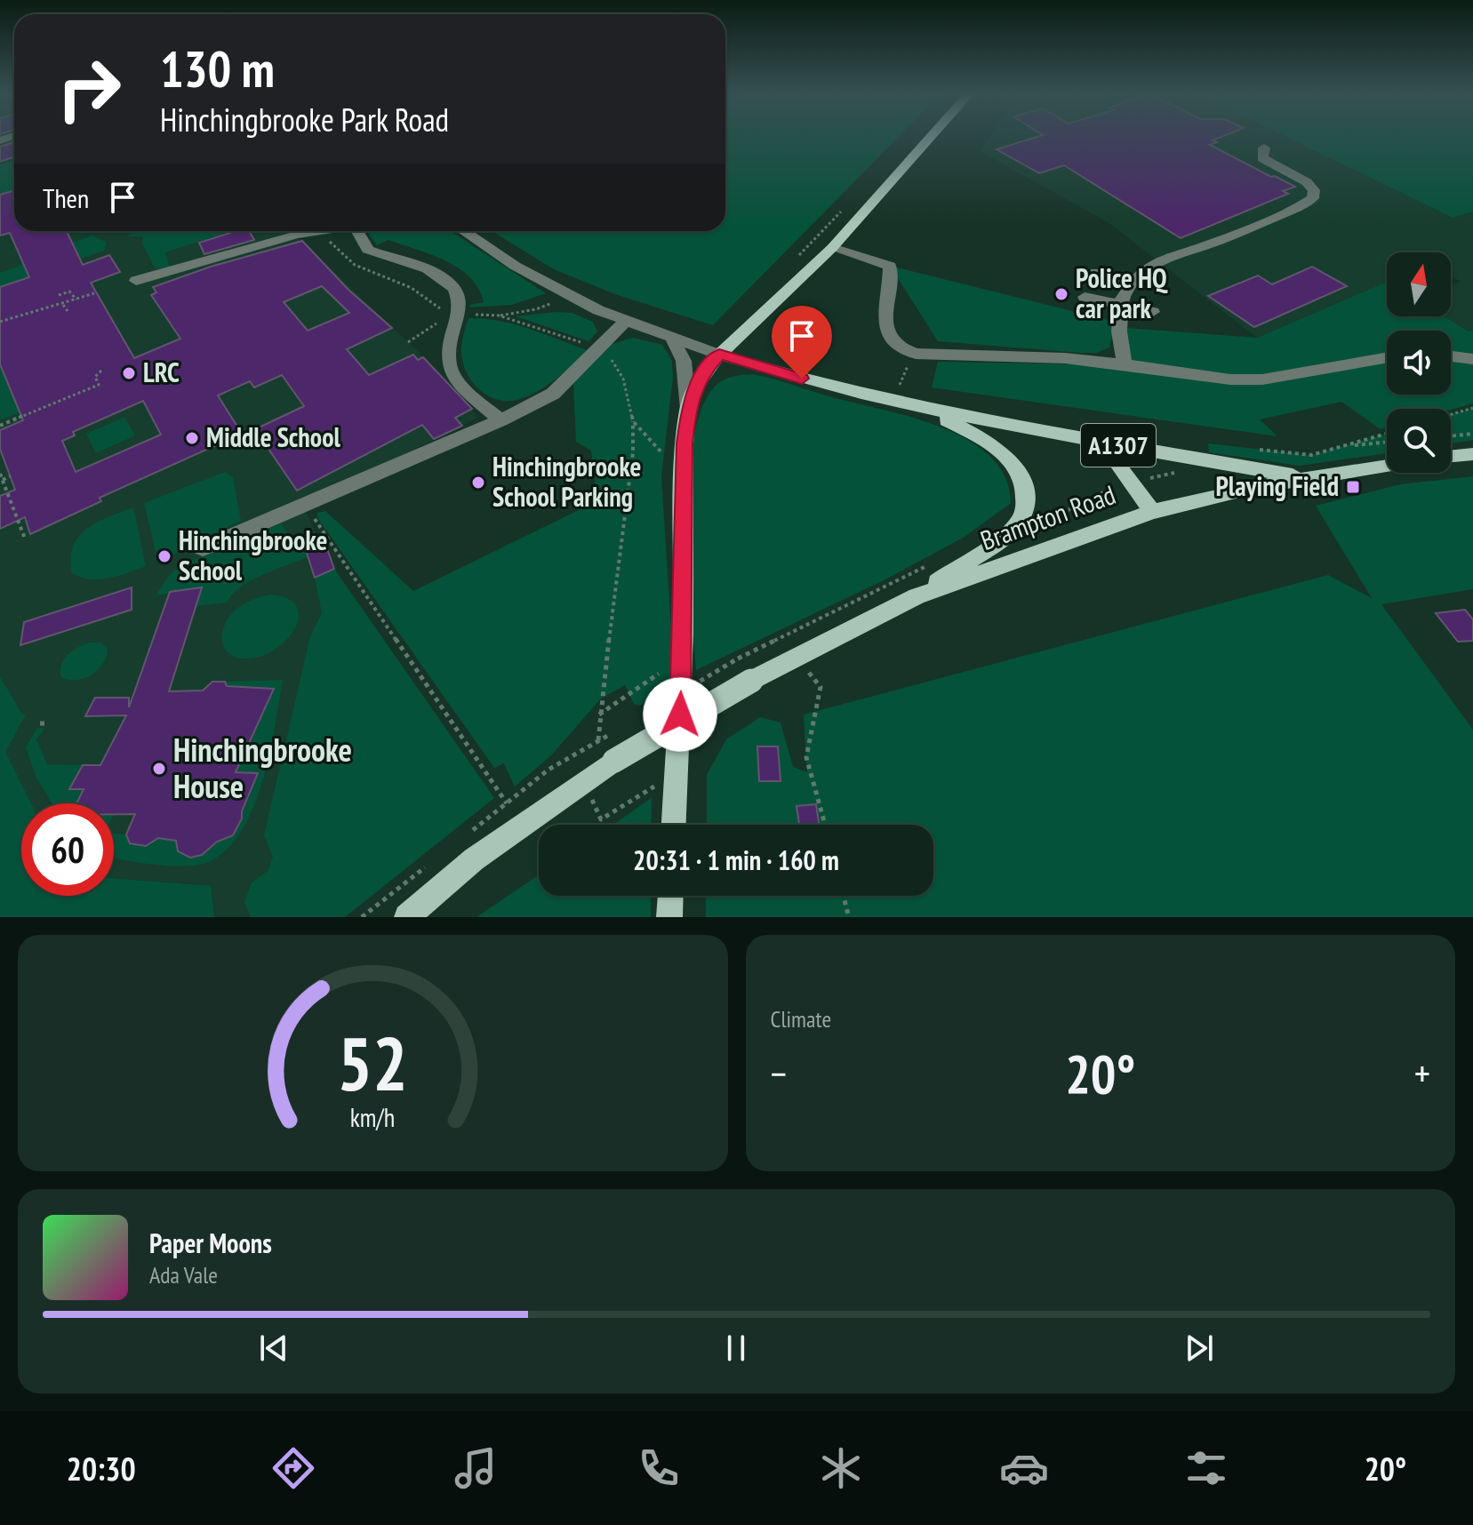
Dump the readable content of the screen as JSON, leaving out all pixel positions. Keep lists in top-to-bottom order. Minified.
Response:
{"streets":{"main road":["A1307","Brampton Road"]},"crossings":[["A1307","Brampton Road"]],"places":{"other":["Police HQ car park","LRC","Middle School","Hinchingbrooke School Parking","Hinchingbrooke School","Hinchingbrooke House"],"transit":["Playing Field"]},"north":"top","page":{"turn":["130 m","Hinchingbrooke Park Road"],"then":"Then","limit":"60","trip":"20:31 · 1 min · 160 m","tile":"Climate","heat":["−","20°","+"],"song":["Paper Moons","Ada Vale"],"tabs":["20:30","20°"],"gauge":["52","km/h"]}}
